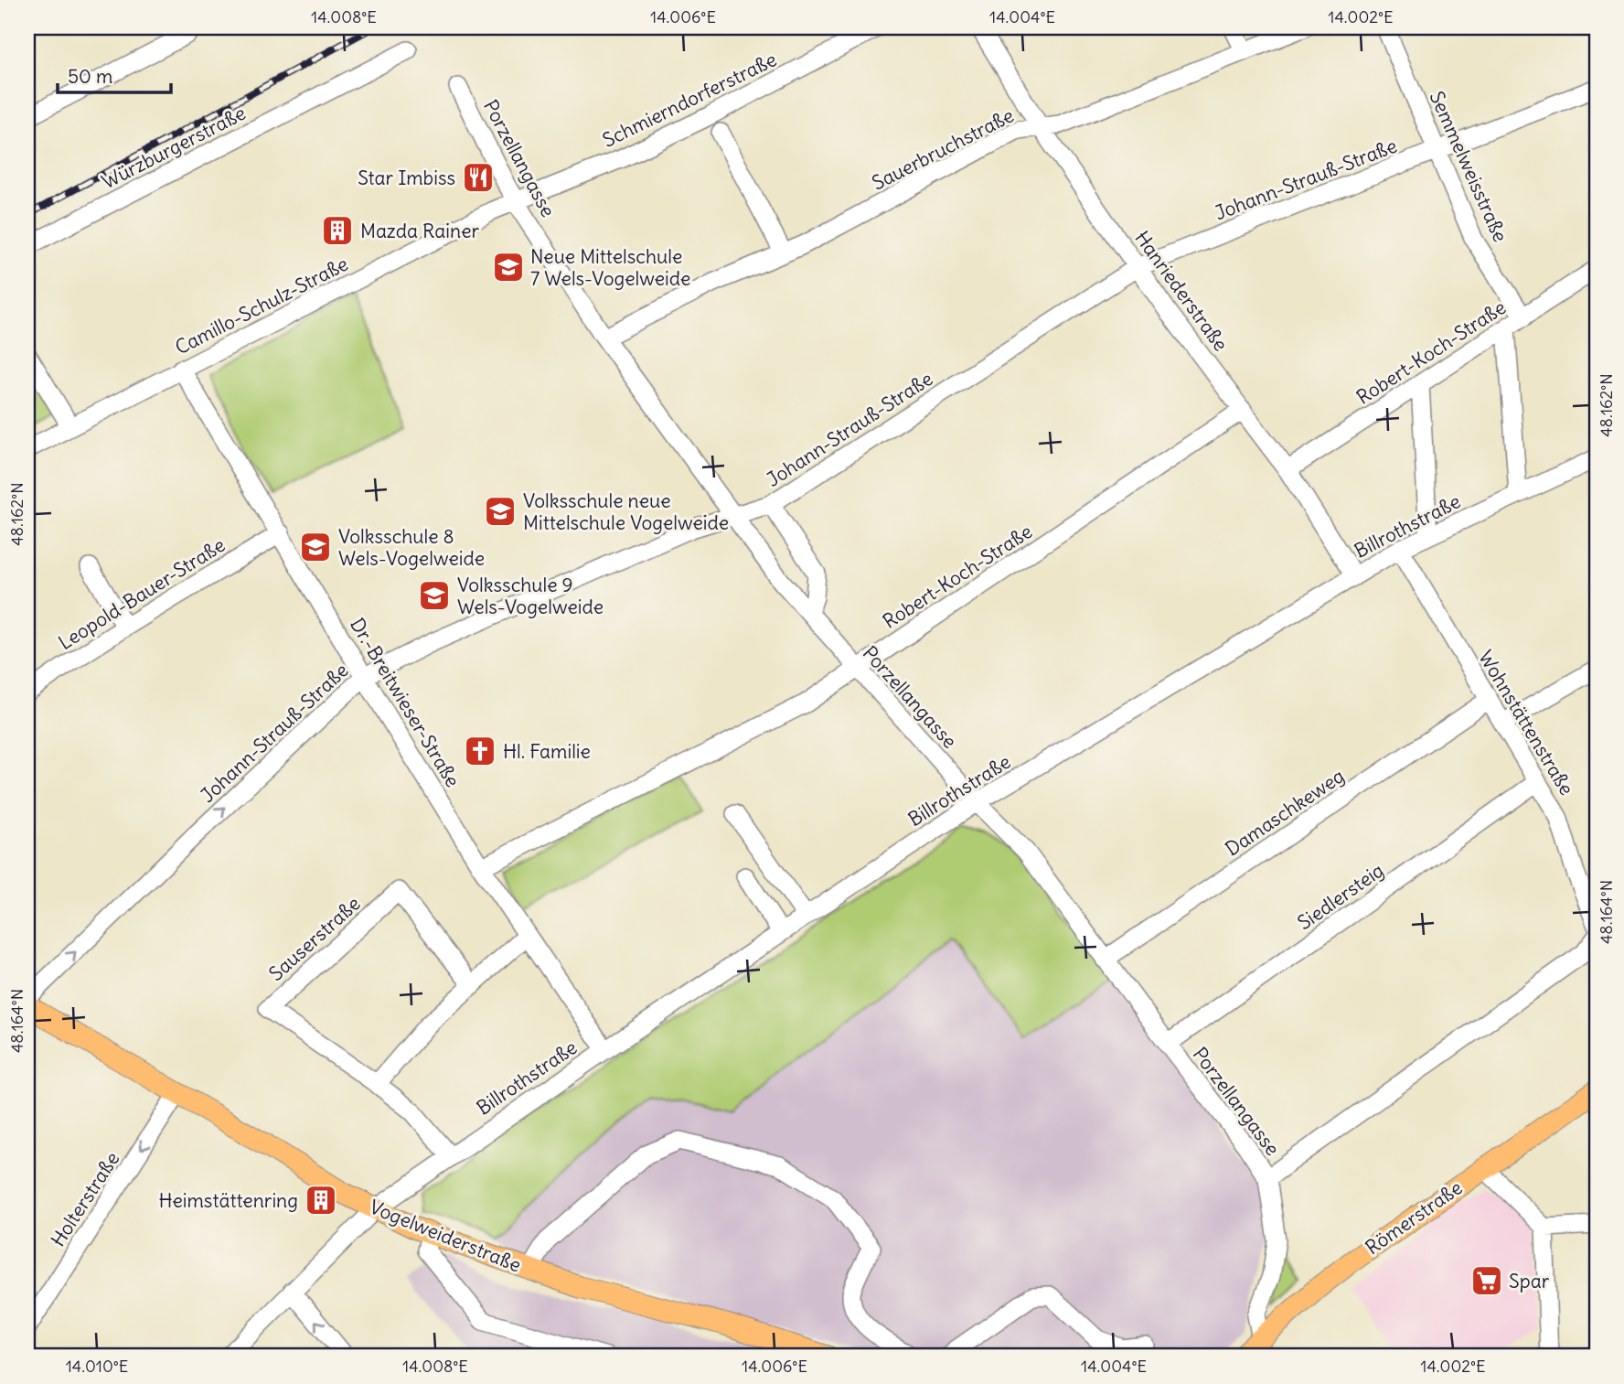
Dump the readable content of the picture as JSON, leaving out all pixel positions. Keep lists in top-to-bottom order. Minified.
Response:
{"streets":{"main road":["Römerstraße","Vogelweiderstraße"],"street":["Schmierndorferstraße","Würzburgerstraße","Sauerbruchstraße","Porzellangasse","Semmelweisstraße","Johann-Strauß-Straße","Hanriederstraße","Camillo-Schulz-Straße","Robert-Koch-Straße","Billrothstraße","Leopold-Bauer-Straße","Dr.-Breitwieser-Straße","Wohnstättenstraße","Damaschkeweg","Siedlersteig","Sauserstraße","Holterstraße"]},"crossings":[["Schmierndorferstraße","Porzellangasse"],["Schmierndorferstraße","Camillo-Schulz-Straße"],["Sauerbruchstraße","Porzellangasse"],["Sauerbruchstraße","Hanriederstraße"],["Porzellangasse","Johann-Strauß-Straße"],["Porzellangasse","Camillo-Schulz-Straße"],["Porzellangasse","Robert-Koch-Straße"],["Porzellangasse","Billrothstraße"],["Porzellangasse","Damaschkeweg"],["Porzellangasse","Siedlersteig"],["Porzellangasse","Römerstraße"],["Semmelweisstraße","Johann-Strauß-Straße"],["Semmelweisstraße","Robert-Koch-Straße"],["Johann-Strauß-Straße","Hanriederstraße"],["Johann-Strauß-Straße","Dr.-Breitwieser-Straße"],["Hanriederstraße","Robert-Koch-Straße"],["Hanriederstraße","Billrothstraße"],["Camillo-Schulz-Straße","Dr.-Breitwieser-Straße"],["Robert-Koch-Straße","Dr.-Breitwieser-Straße"],["Billrothstraße","Dr.-Breitwieser-Straße"],["Billrothstraße","Wohnstättenstraße"],["Billrothstraße","Sauserstraße"],["Billrothstraße","Vogelweiderstraße"],["Leopold-Bauer-Straße","Dr.-Breitwieser-Straße"],["Wohnstättenstraße","Damaschkeweg"],["Wohnstättenstraße","Siedlersteig"],["Holterstraße","Vogelweiderstraße"]],"one_way":["Holterstraße"],"places":{"restaurant":["Star Imbiss"],"building":["Mazda Rainer","Heimstättenring"],"school or university":["Neue Mittelschule 7 Wels-Vogelweide","Volksschule neue Mittelschule Vogelweide","Volksschule 8 Wels-Vogelweide","Volksschule 9 Wels-Vogelweide"],"church":["Hl. Familie"],"supermarket":["Spar"]},"scale_bar":"50 m","coordinates":["14.008°E","14.006°E","14.004°E","14.002°E","48.162°N","48.164°N","14.010°E"]}
